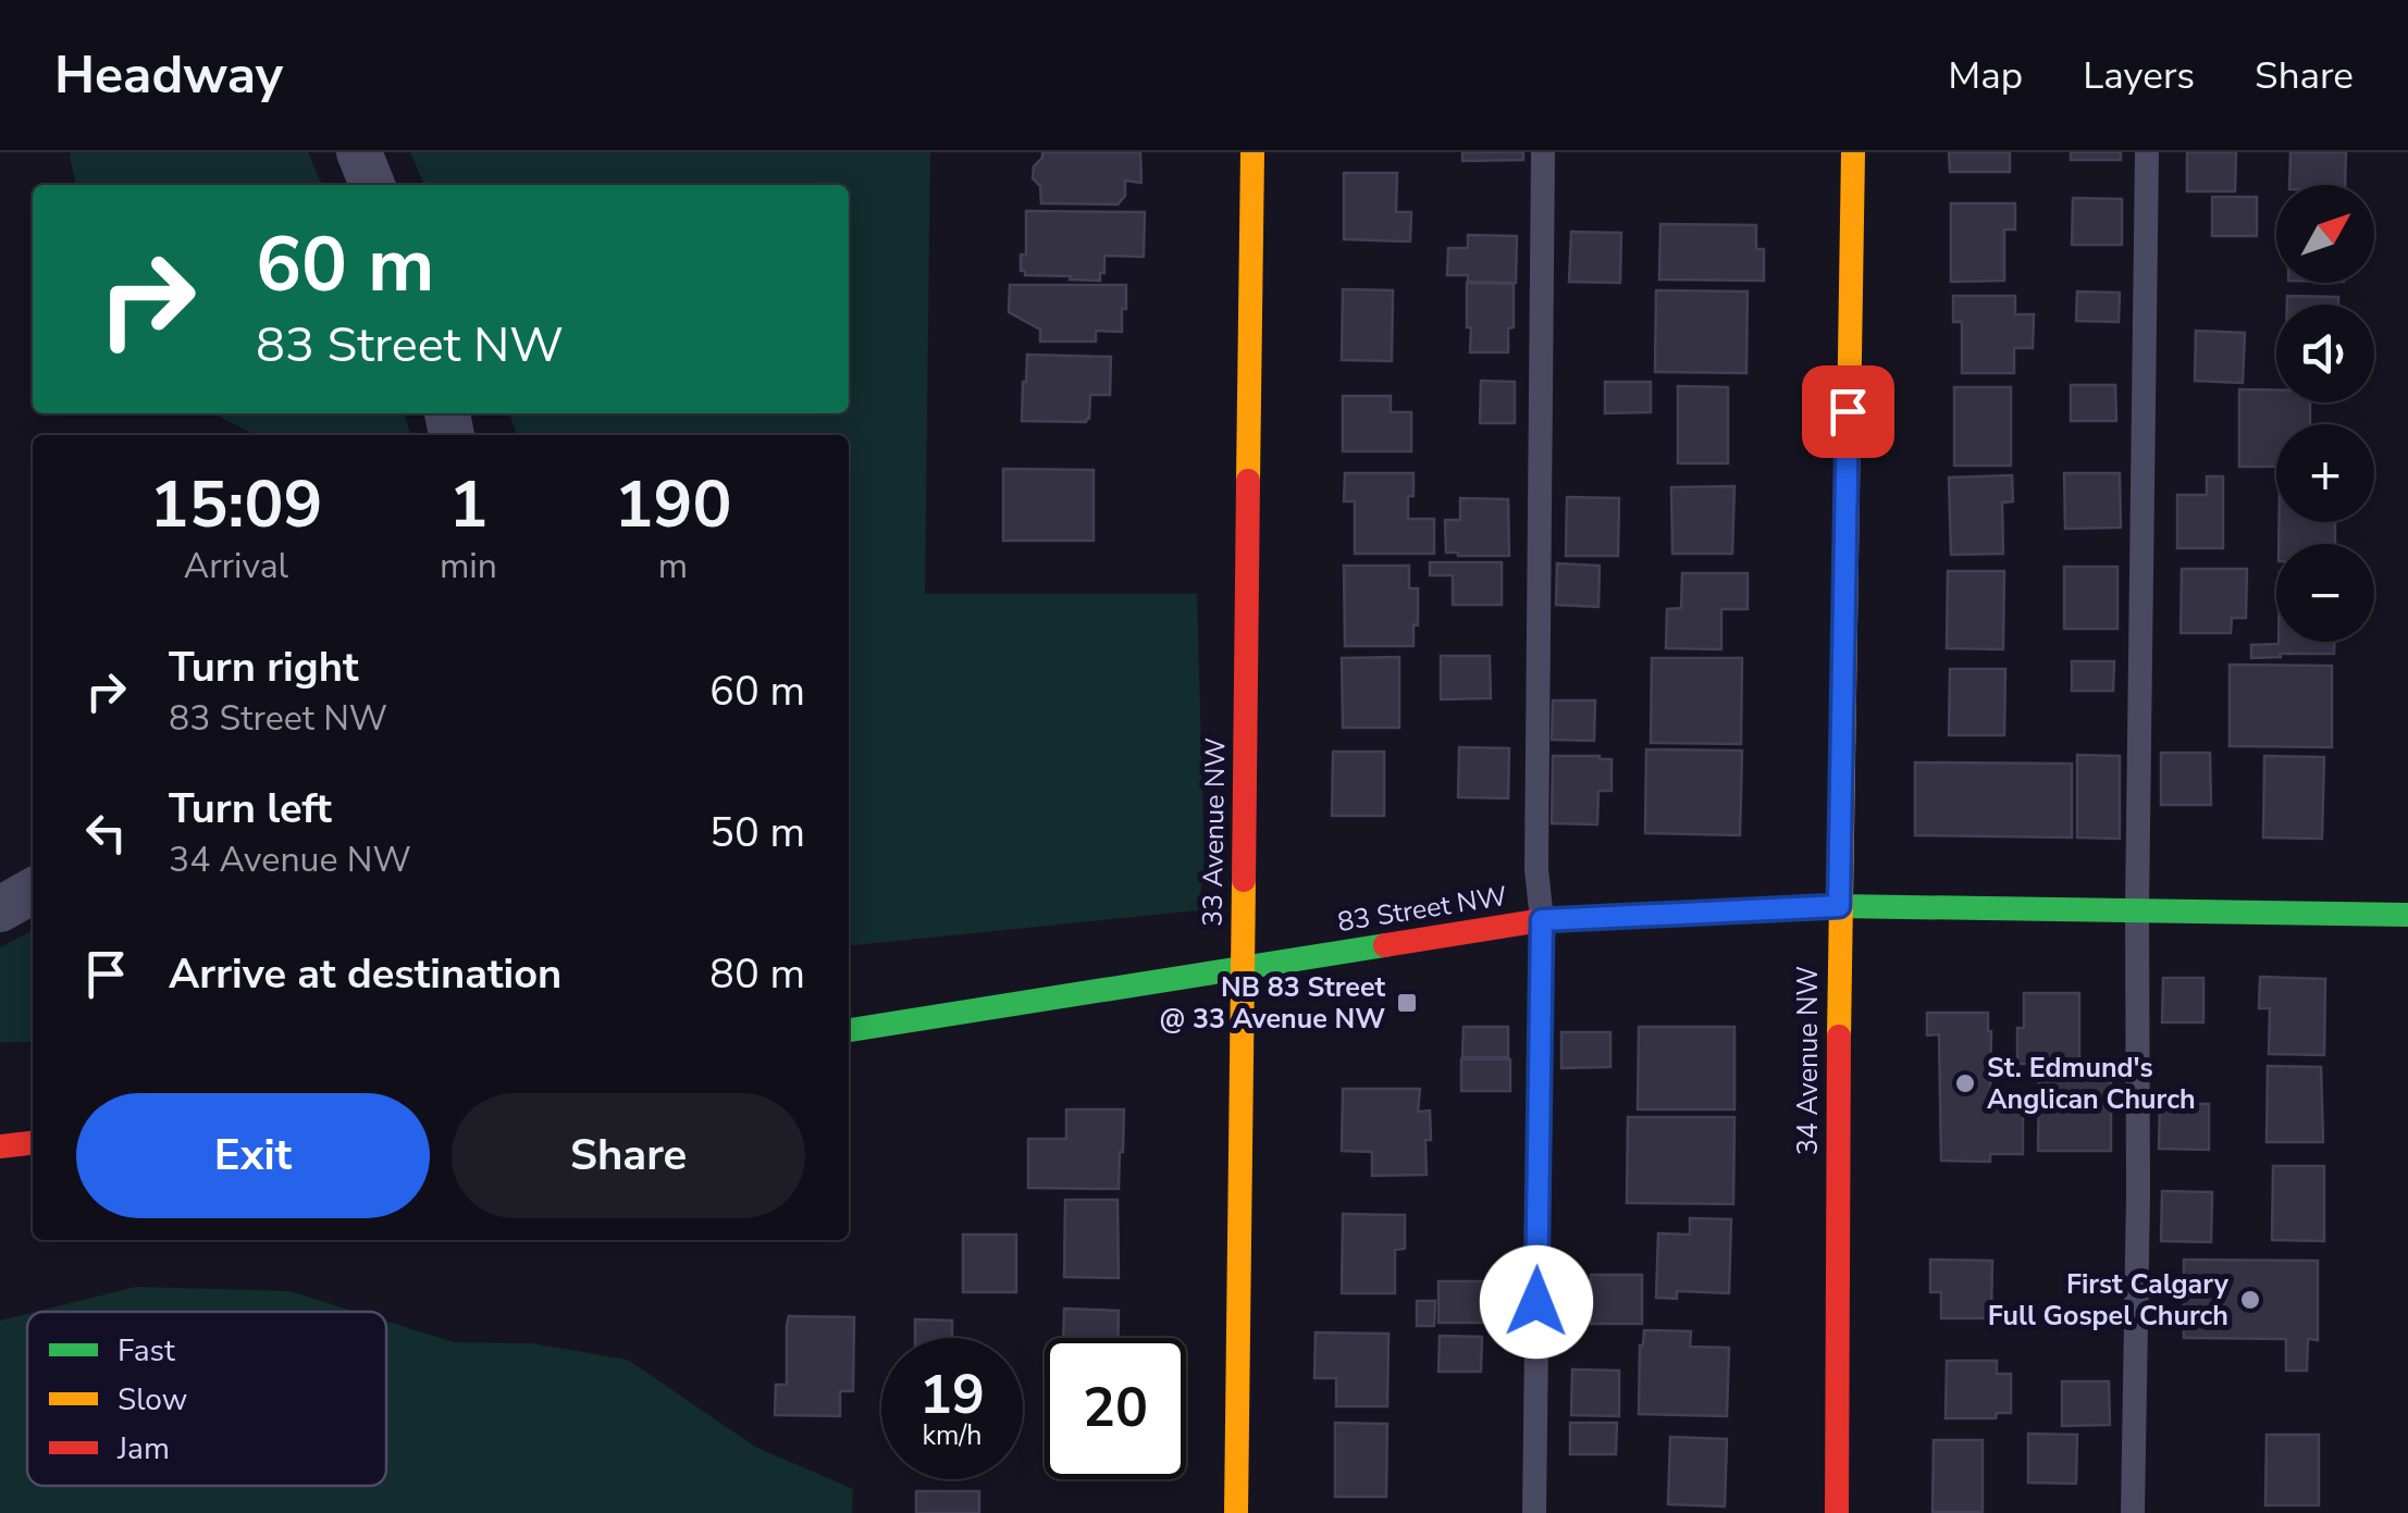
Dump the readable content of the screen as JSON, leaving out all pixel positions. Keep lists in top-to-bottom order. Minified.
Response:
{"streets":{"street":["33 Avenue NW","83 Street NW","34 Avenue NW"]},"crossings":[["33 Avenue NW","83 Street NW"],["83 Street NW","34 Avenue NW"]],"places":{"transit":["NB 83 Street @ 33 Avenue NW"],"other":["St. Edmund's Anglican Church","First Calgary Full Gospel Church"]},"legend":["Fast","Slow","Jam"],"north":"top right","page":{"header":"Headway","nav":["Map","Layers","Share"],"map_buttons":["+","−"],"turn":["60 m","83 Street NW"],"eta":["15:09","Arrival","1","min","190","m"],"list":[{"name":"Turn right","note":"83 Street NW","value":"60 m"},{"name":"Turn left","note":"34 Avenue NW","value":"50 m"},{"name":"Arrive at destination","value":"80 m"}],"buttons":["Exit","Share"],"speed":"19 km/h","limit":"20"}}
